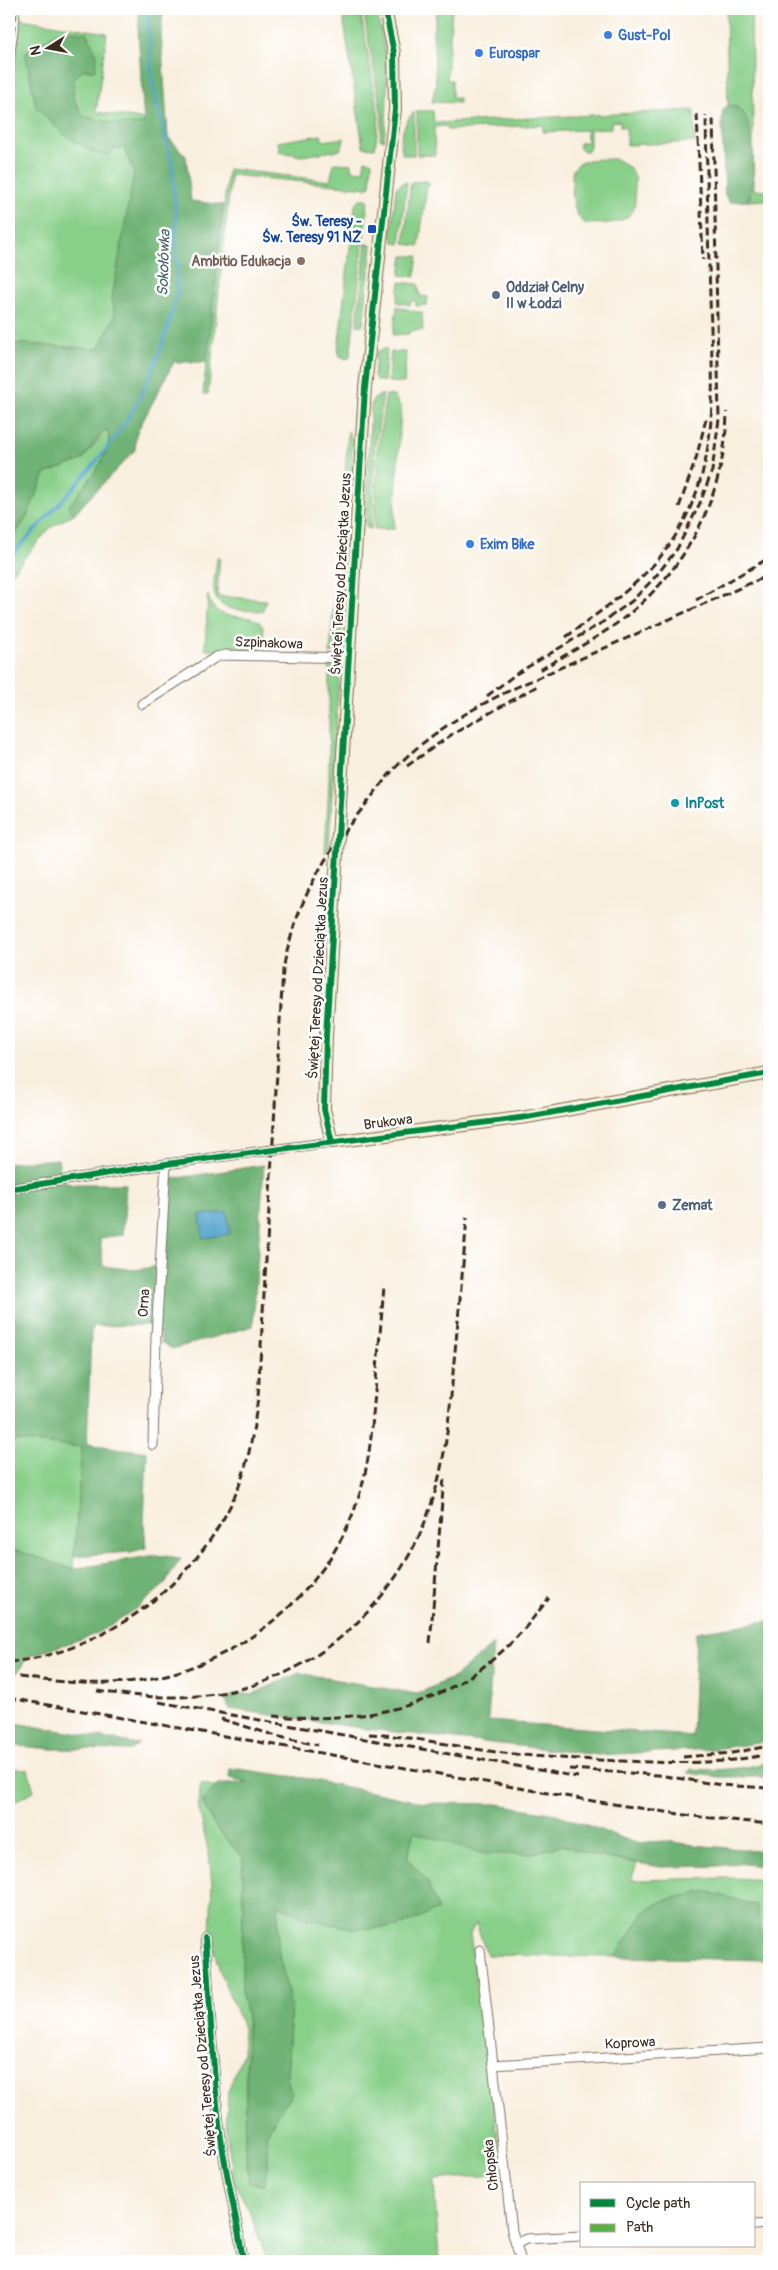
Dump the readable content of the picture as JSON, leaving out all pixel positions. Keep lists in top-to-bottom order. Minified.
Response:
{"streets":{"street":["Świętej Teresy od Dzieciątka Jezus","Szpinakowa","Brukowa","Orna","Koprowa","Chłopska"]},"crossings":[["Świętej Teresy od Dzieciątka Jezus","Szpinakowa"],["Świętej Teresy od Dzieciątka Jezus","Brukowa"],["Brukowa","Orna"],["Koprowa","Chłopska"]],"water":["Sokołówka"],"places":{"other":["Gust-Pol","Eurospar","Ambitio Edukacja","Oddział Celny II w Łodzi","Exim Bike","InPost","Zemat"],"transit":["Św. Teresy - Św. Teresy 91 NŻ"]},"legend":["Cycle path","Path"],"north":"left"}
